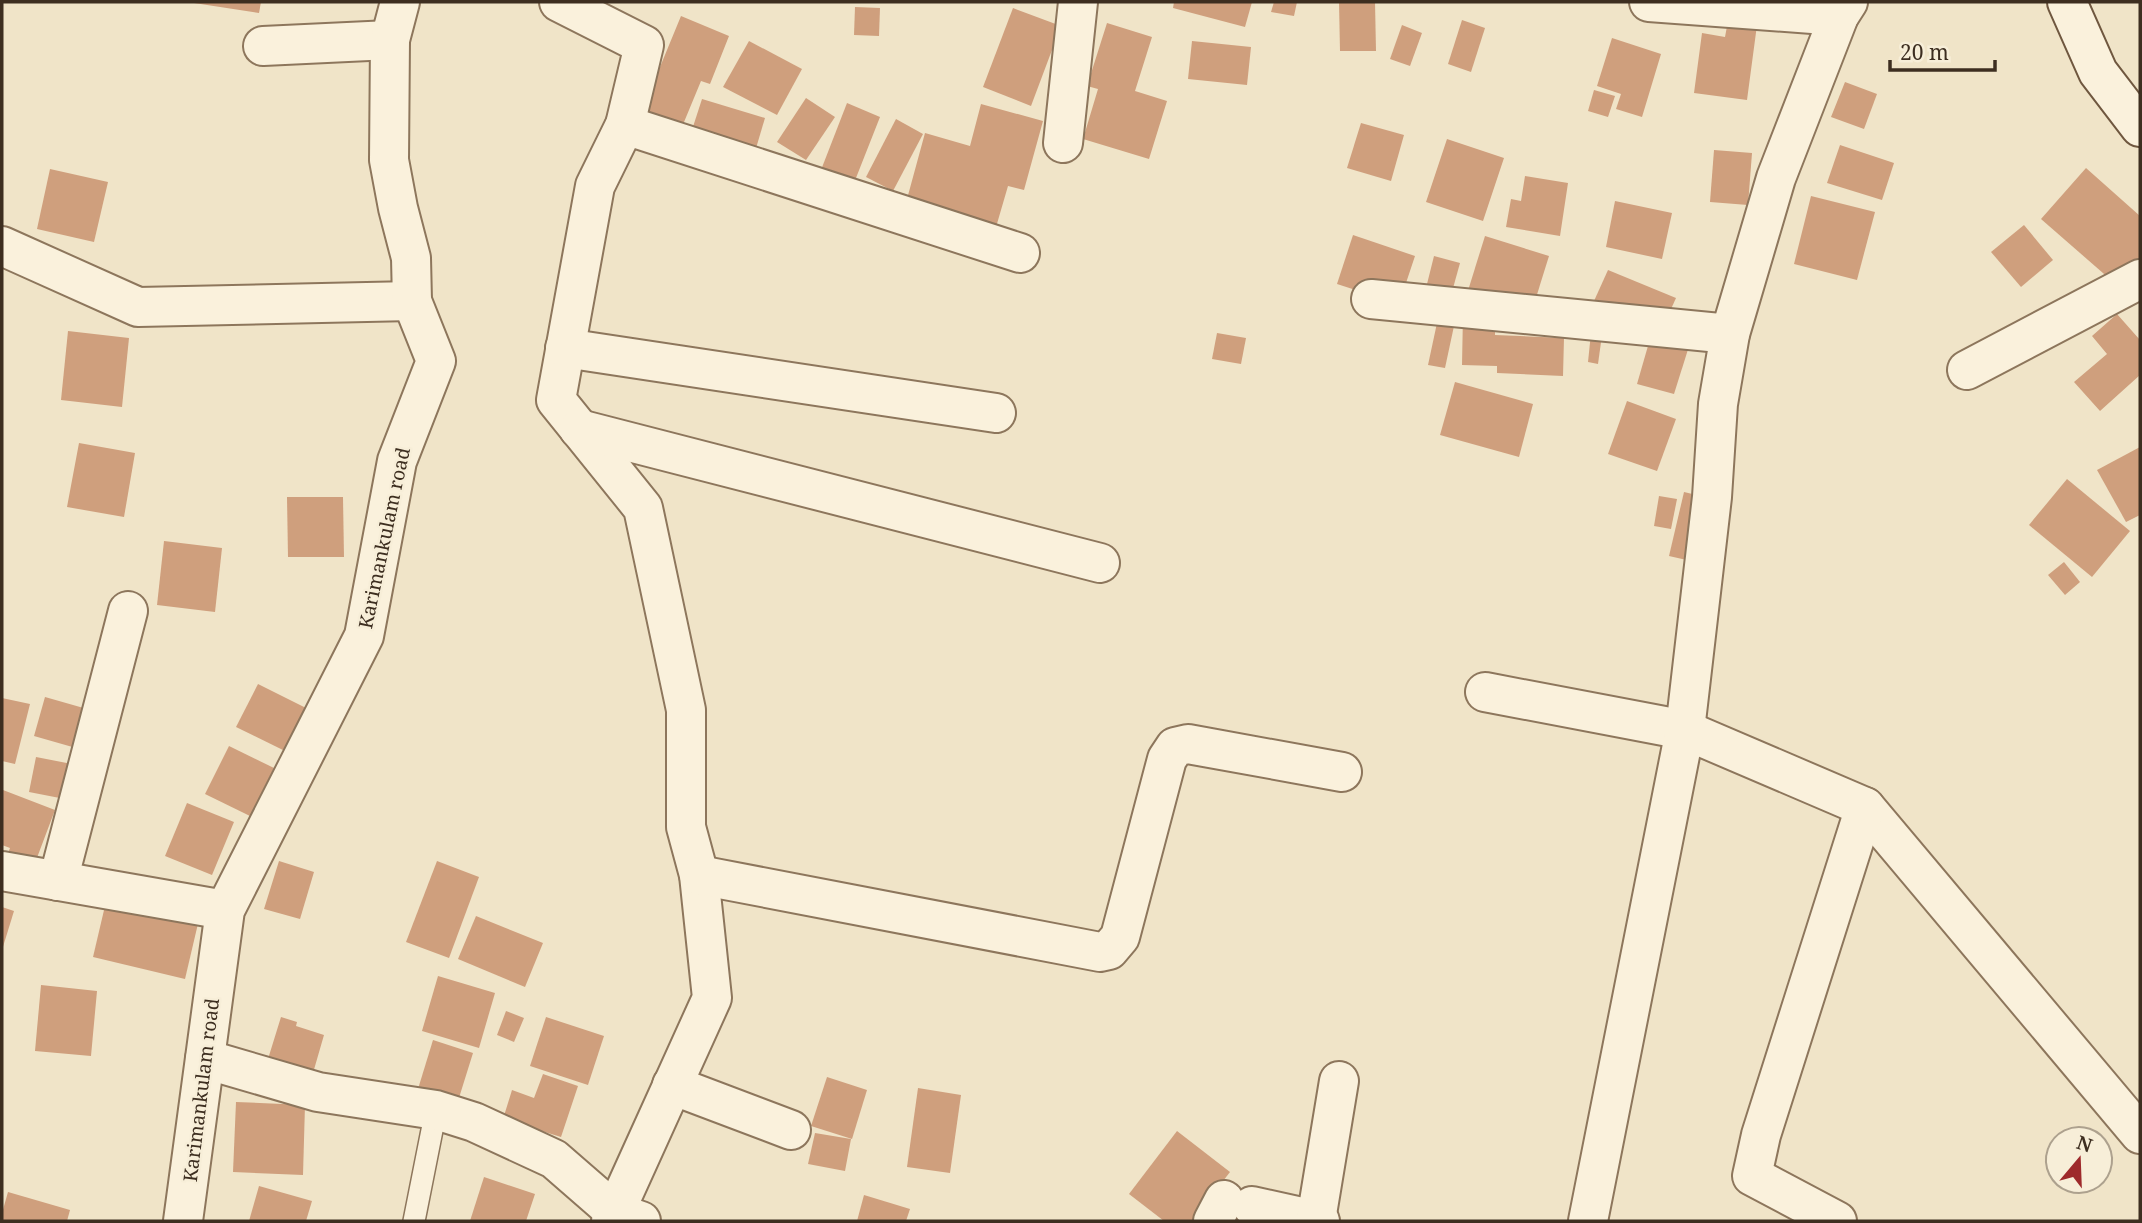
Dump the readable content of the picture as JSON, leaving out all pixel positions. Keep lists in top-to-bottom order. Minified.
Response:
{"streets":{"street":["Karimankulam road"]},"scale_bar":"20 m","north":"top"}
